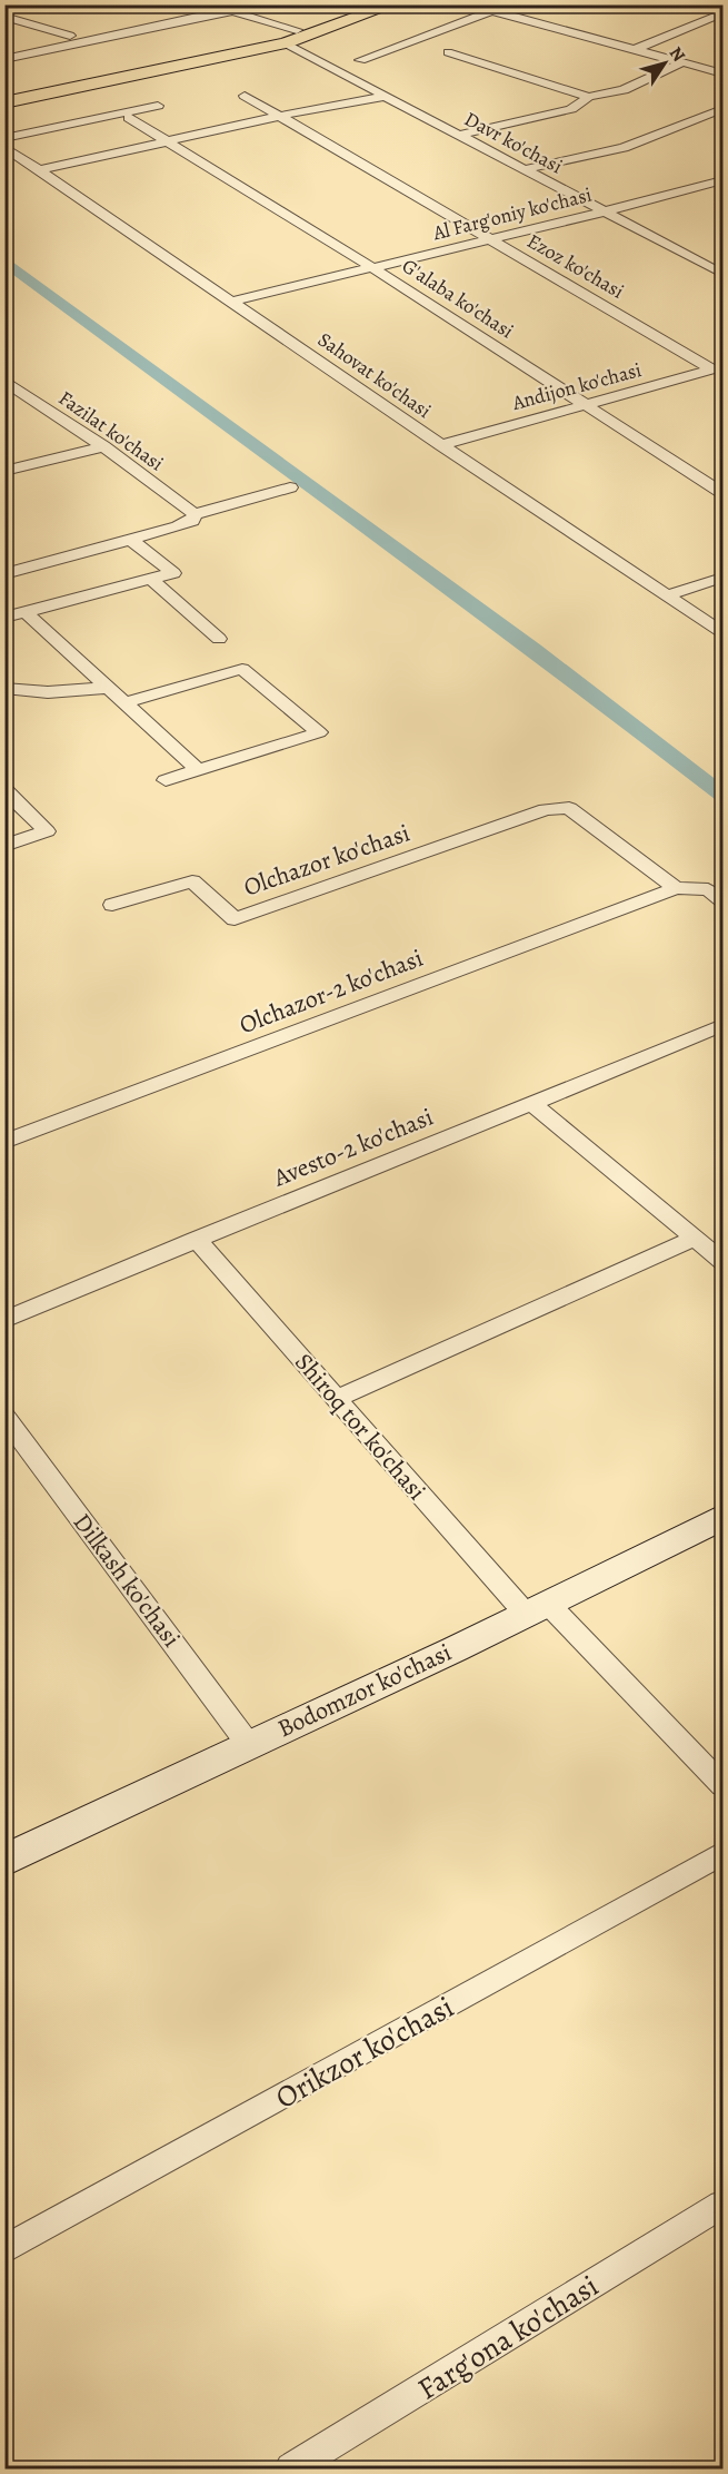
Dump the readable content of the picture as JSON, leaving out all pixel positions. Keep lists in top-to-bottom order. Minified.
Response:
{"streets":{"street":["Davr ko'chasi","Al Farg'oniy ko'chasi","Ezoz ko'chasi","G'alaba ko'chasi","Sahovat ko'chasi","Andijon ko'chasi","Fazilat ko'chasi","Olchazor ko'chasi","Olchazor-2 ko'chasi","Avesto-2 ko'chasi","Shiroq tor ko'chasi","Dilkash ko'chasi","Bodomzor ko'chasi","Orikzor ko'chasi","Farg'ona ko'chasi"]},"crossings":[["Davr ko'chasi","Al Farg'oniy ko'chasi"],["Al Farg'oniy ko'chasi","Ezoz ko'chasi"],["Al Farg'oniy ko'chasi","G'alaba ko'chasi"],["Al Farg'oniy ko'chasi","Sahovat ko'chasi"],["Ezoz ko'chasi","Andijon ko'chasi"],["G'alaba ko'chasi","Andijon ko'chasi"],["Sahovat ko'chasi","Andijon ko'chasi"],["Olchazor ko'chasi","Olchazor-2 ko'chasi"],["Avesto-2 ko'chasi","Shiroq tor ko'chasi"],["Shiroq tor ko'chasi","Bodomzor ko'chasi"],["Dilkash ko'chasi","Bodomzor ko'chasi"]],"north":"top right"}
